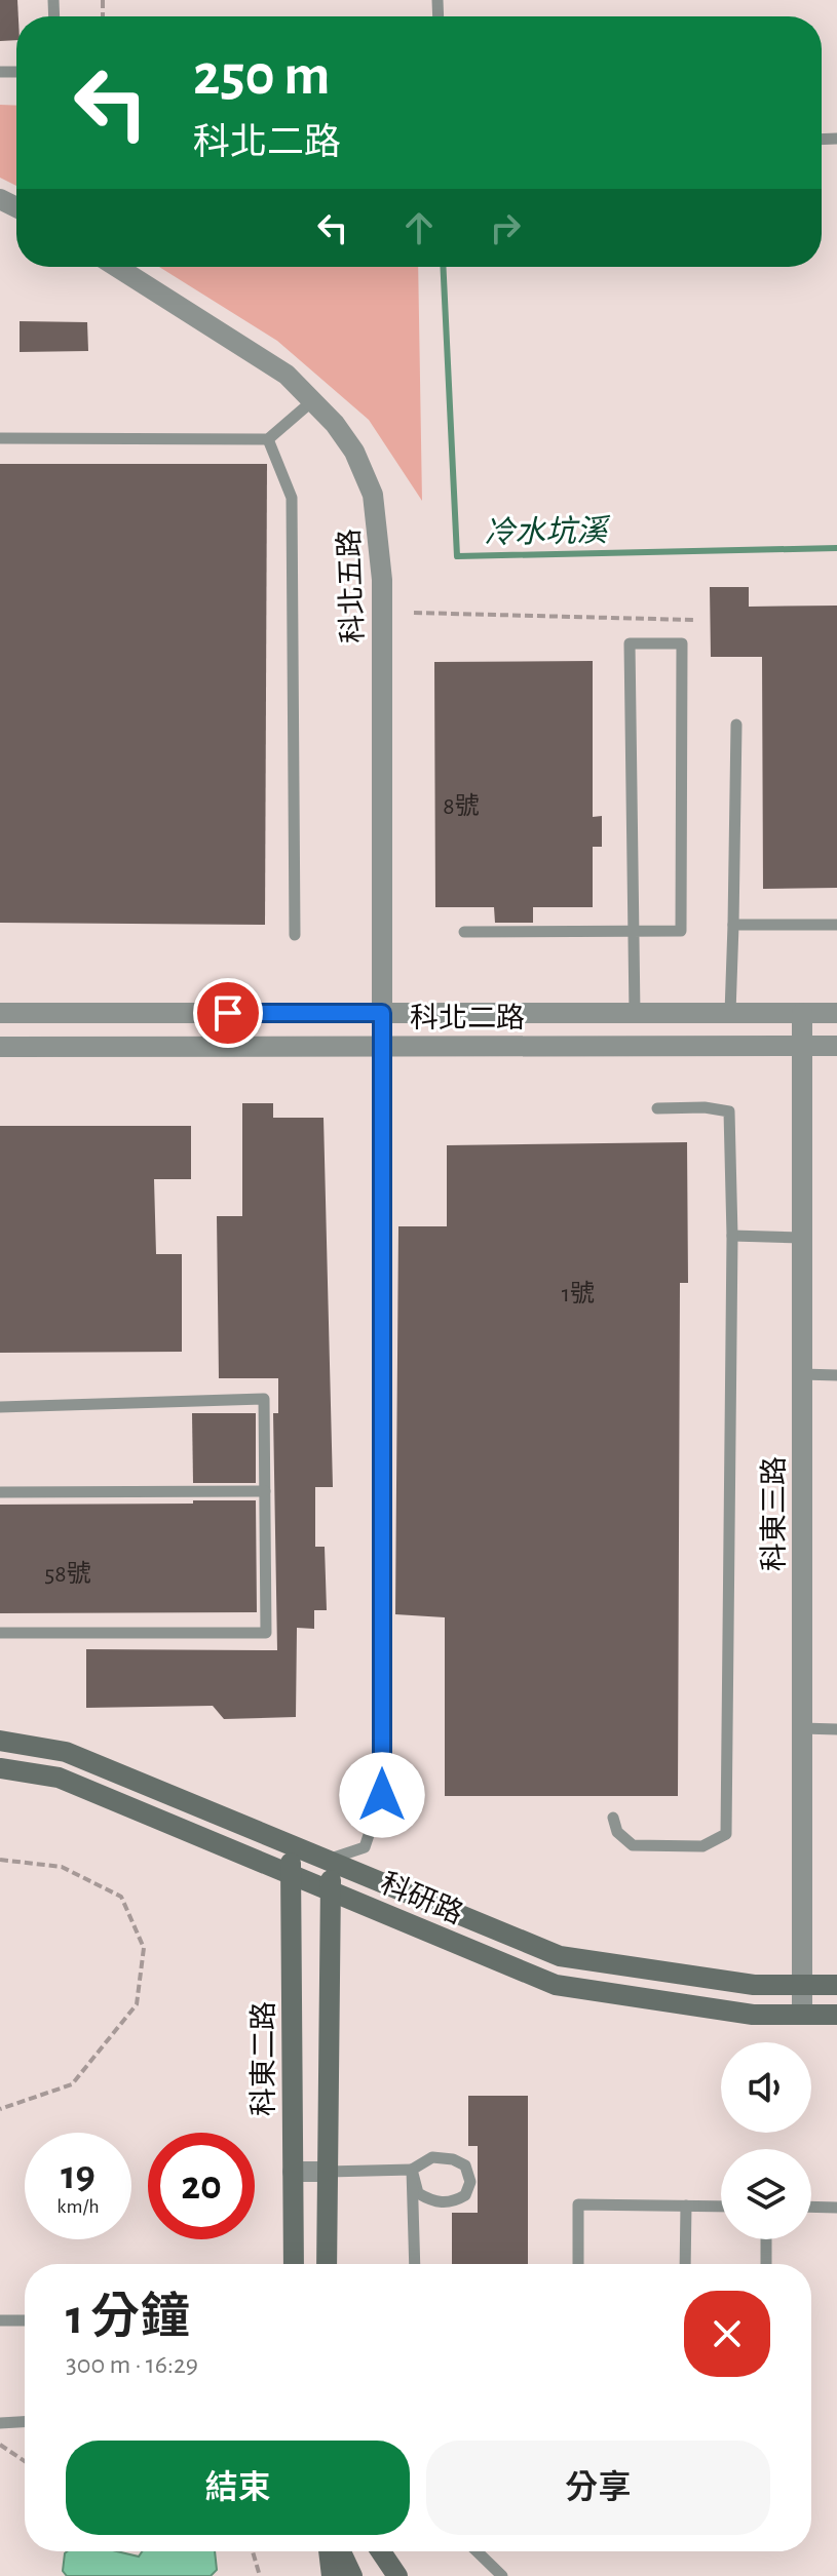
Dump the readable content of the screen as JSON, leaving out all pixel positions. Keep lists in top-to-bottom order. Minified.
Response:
{"streets":{"street":["科北五路","科北二路","科東三路","科研路","科東二路"]},"crossings":[["科北五路","科北二路"],["科北二路","科東三路"],["科東三路","科研路"],["科研路","科東二路"]],"water":["冷水坑溪"],"house_numbers":["8號","1號","58號"],"page":{"turn":["250 m","科北二路"],"speed":"19 km/h","limit":"20","heading":["1 分鐘","300 m · 16:29"],"buttons":["結束","分享"]}}
